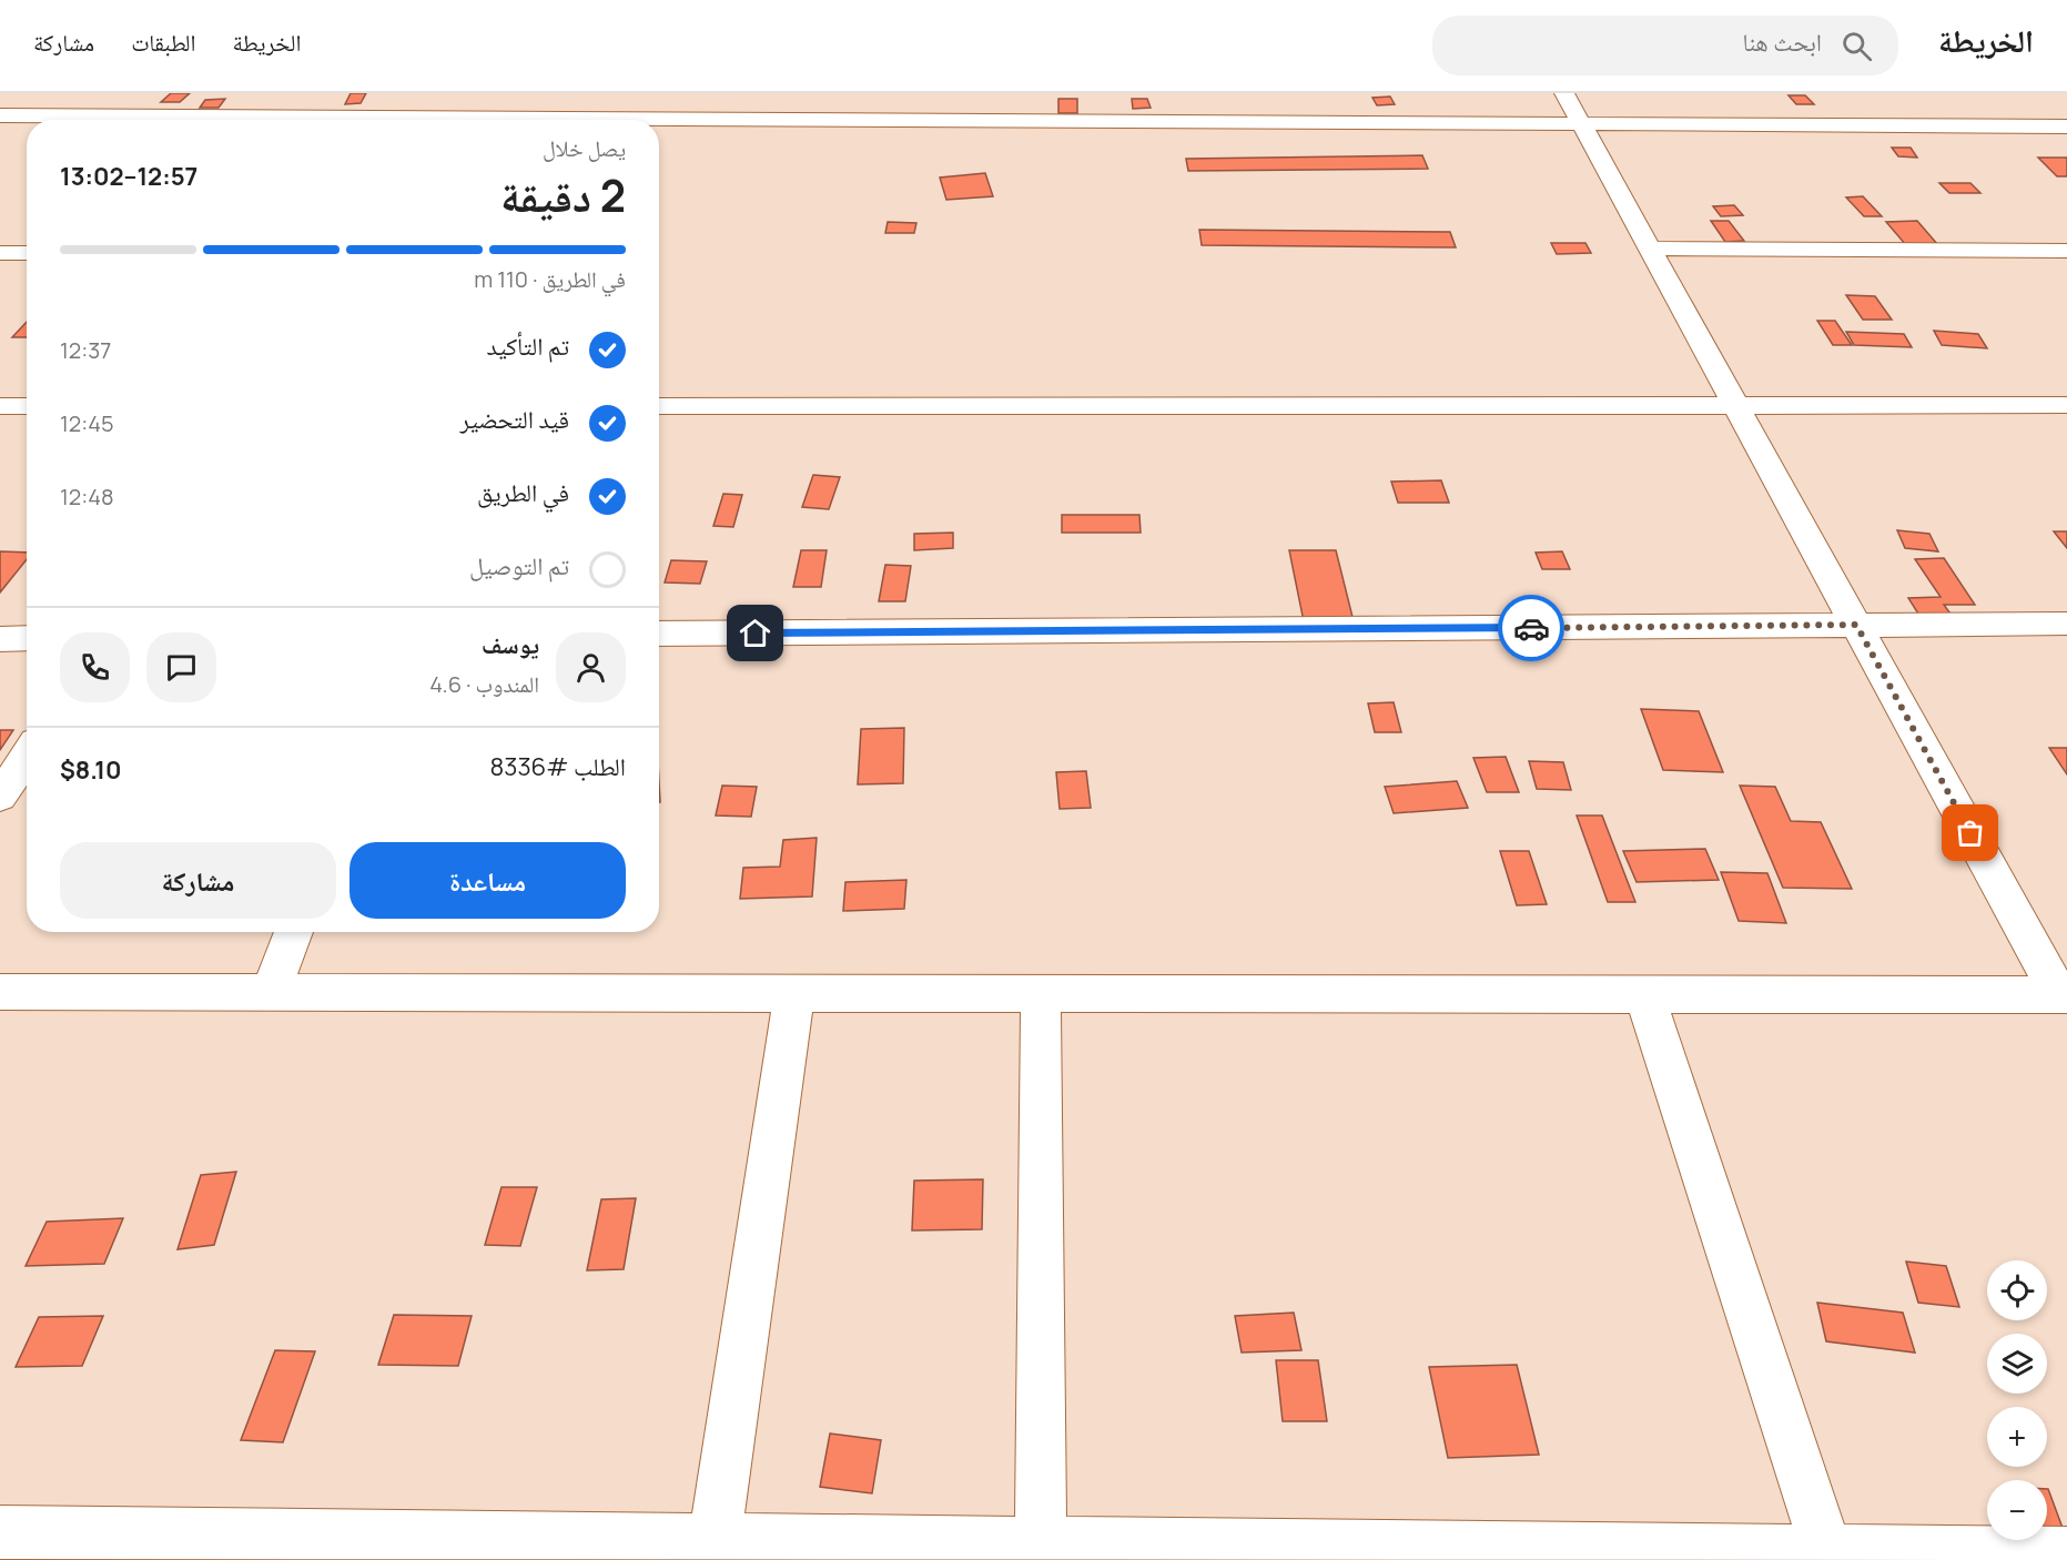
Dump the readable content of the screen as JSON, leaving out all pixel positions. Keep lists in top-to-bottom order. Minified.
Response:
{"page":{"header":"الخريطة","search":"ابحث هنا","nav":["الخريطة","الطبقات","مشاركة"],"heading":["2 دقيقة","يصل خلال","12:57–13:02"],"panel":["يوسف","المندوب · 4.6","الطلب #8336","$8.10"],"bar":"في الطريق · 110 m","list":[["تم التأكيد","12:37"],["قيد التحضير","12:45"],["في الطريق","12:48"],"تم التوصيل"],"buttons":["مساعدة","مشاركة"],"map_buttons":["+","−"]}}
